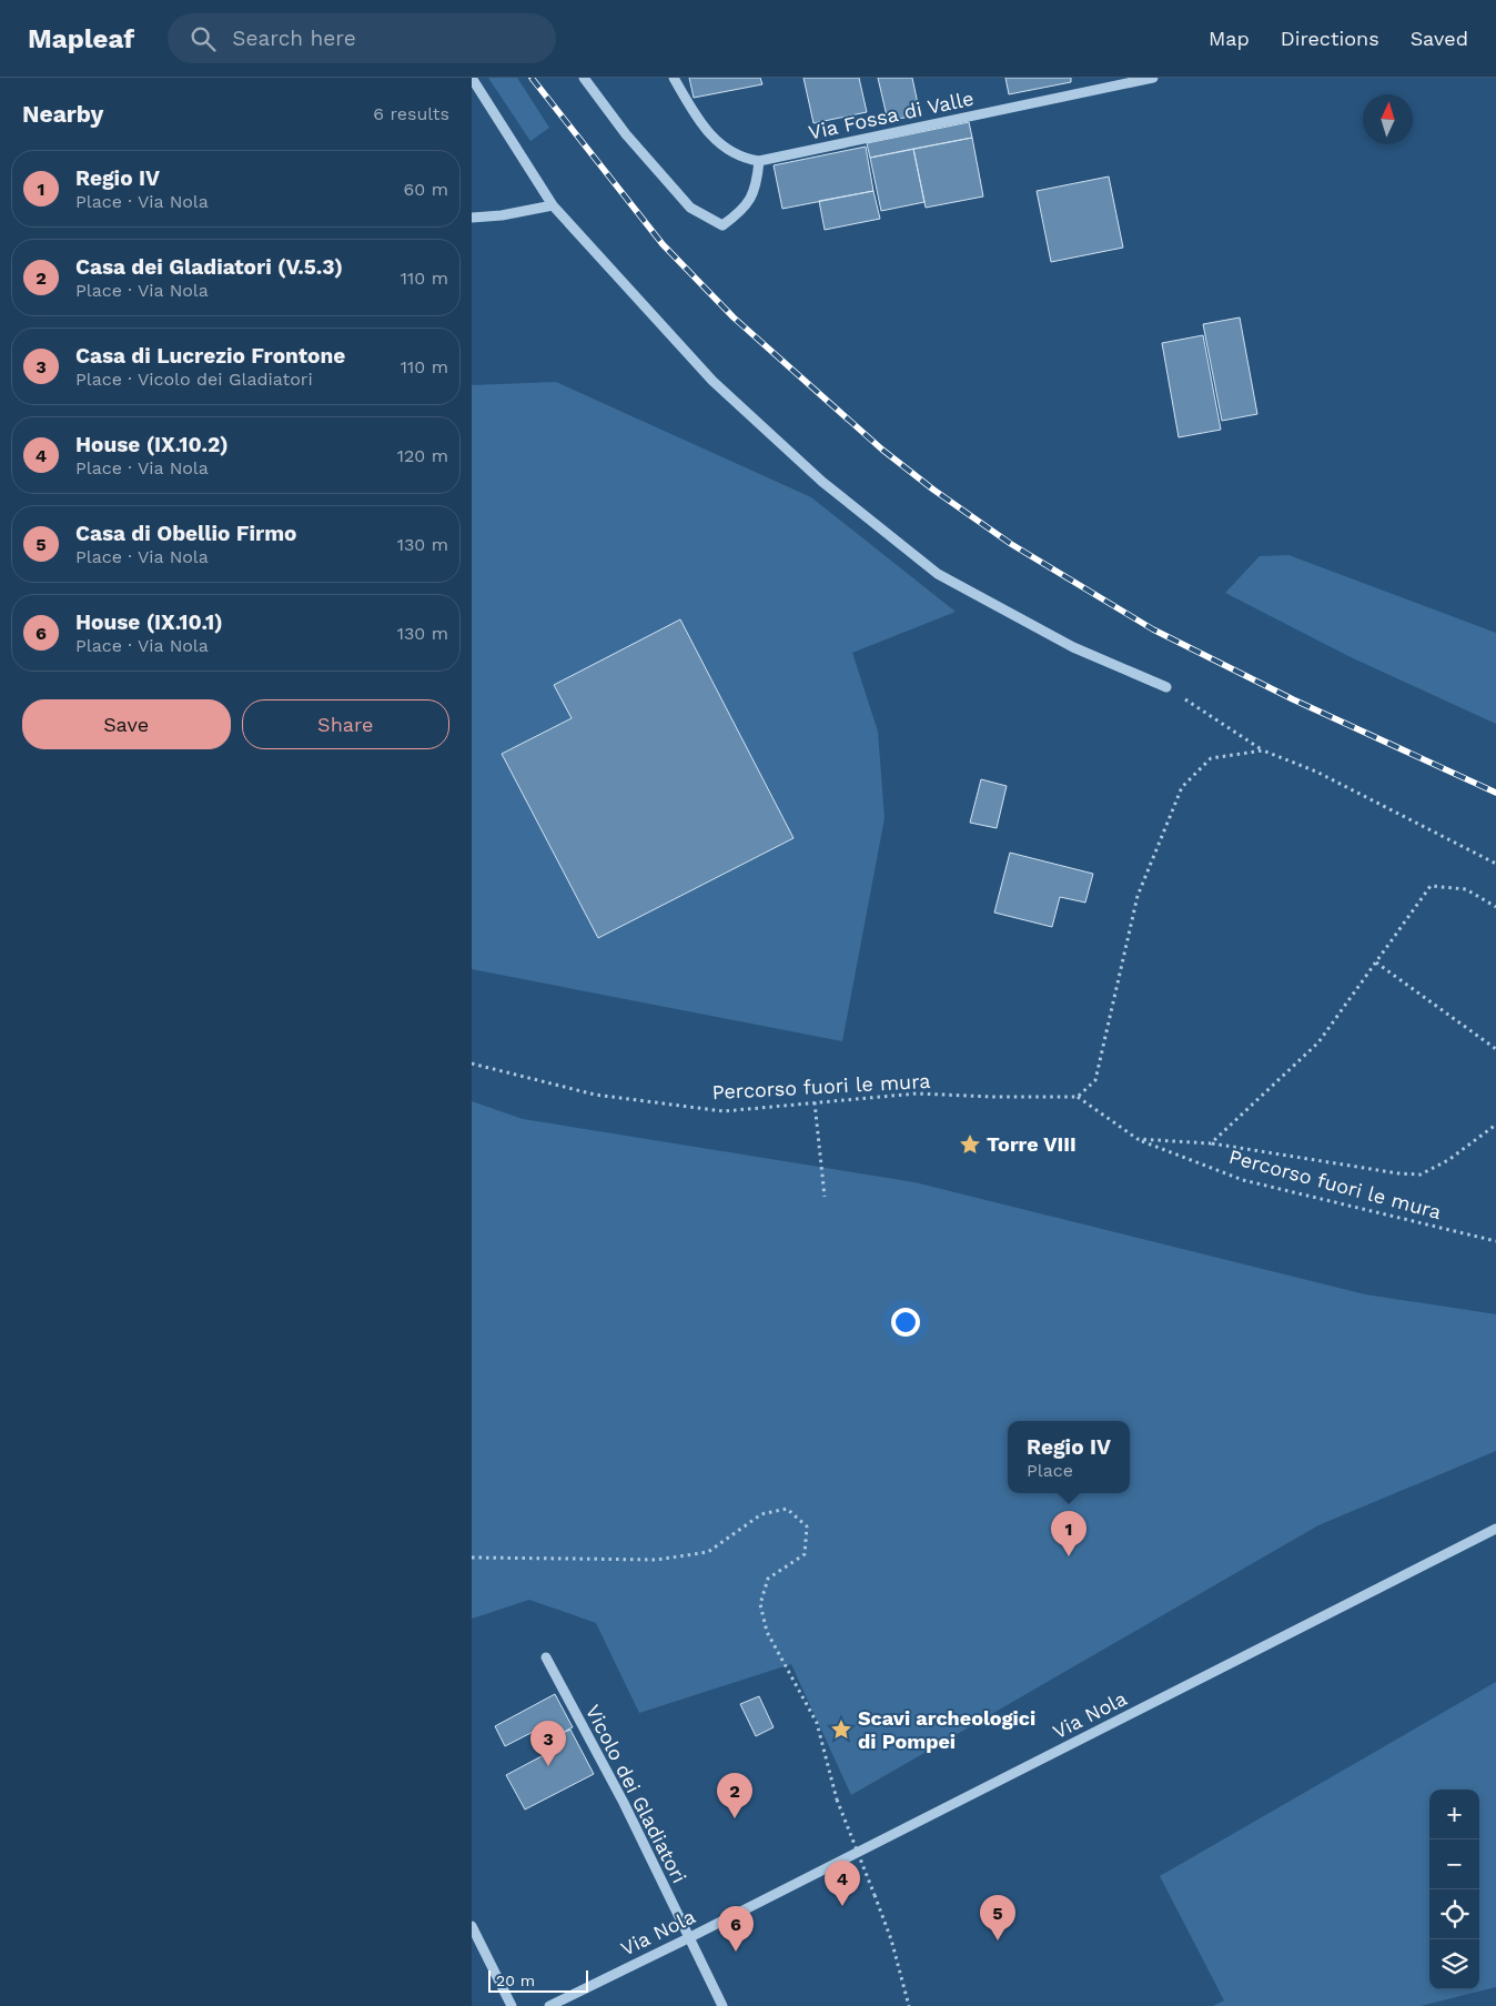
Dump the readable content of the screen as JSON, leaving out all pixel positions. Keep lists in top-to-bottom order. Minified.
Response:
{"streets":{"street":["Via Fossa di Valle","Via Nola","Vicolo dei Gladiatori"],"path":["Percorso fuori le mura"]},"crossings":[["Via Nola","Vicolo dei Gladiatori"]],"places":{"place":["Torre VIII","Scavi archeologici di Pompei"]},"scale_bar":"20 m","north":"top","page":{"header":"Mapleaf","search":"Search here","nav":["Map","Directions","Saved"],"heading":["Nearby","6 results"],"list":[{"mark":"1","name":"Regio IV","note":"Place · Via Nola","value":"60 m"},{"mark":"2","name":"Casa dei Gladiatori (V.5.3)","note":"Place · Via Nola","value":"110 m"},{"mark":"3","name":"Casa di Lucrezio Frontone","note":"Place · Vicolo dei Gladiatori","value":"110 m"},{"mark":"4","name":"House (IX.10.2)","note":"Place · Via Nola","value":"120 m"},{"mark":"5","name":"Casa di Obellio Firmo","note":"Place · Via Nola","value":"130 m"},{"mark":"6","name":"House (IX.10.1)","note":"Place · Via Nola","value":"130 m"}],"buttons":["Save","Share"],"popup":["Regio IV","Place"],"pins":["1","3","2","4","5","6"],"map_buttons":["+","−"],"scale":"20 m"}}
